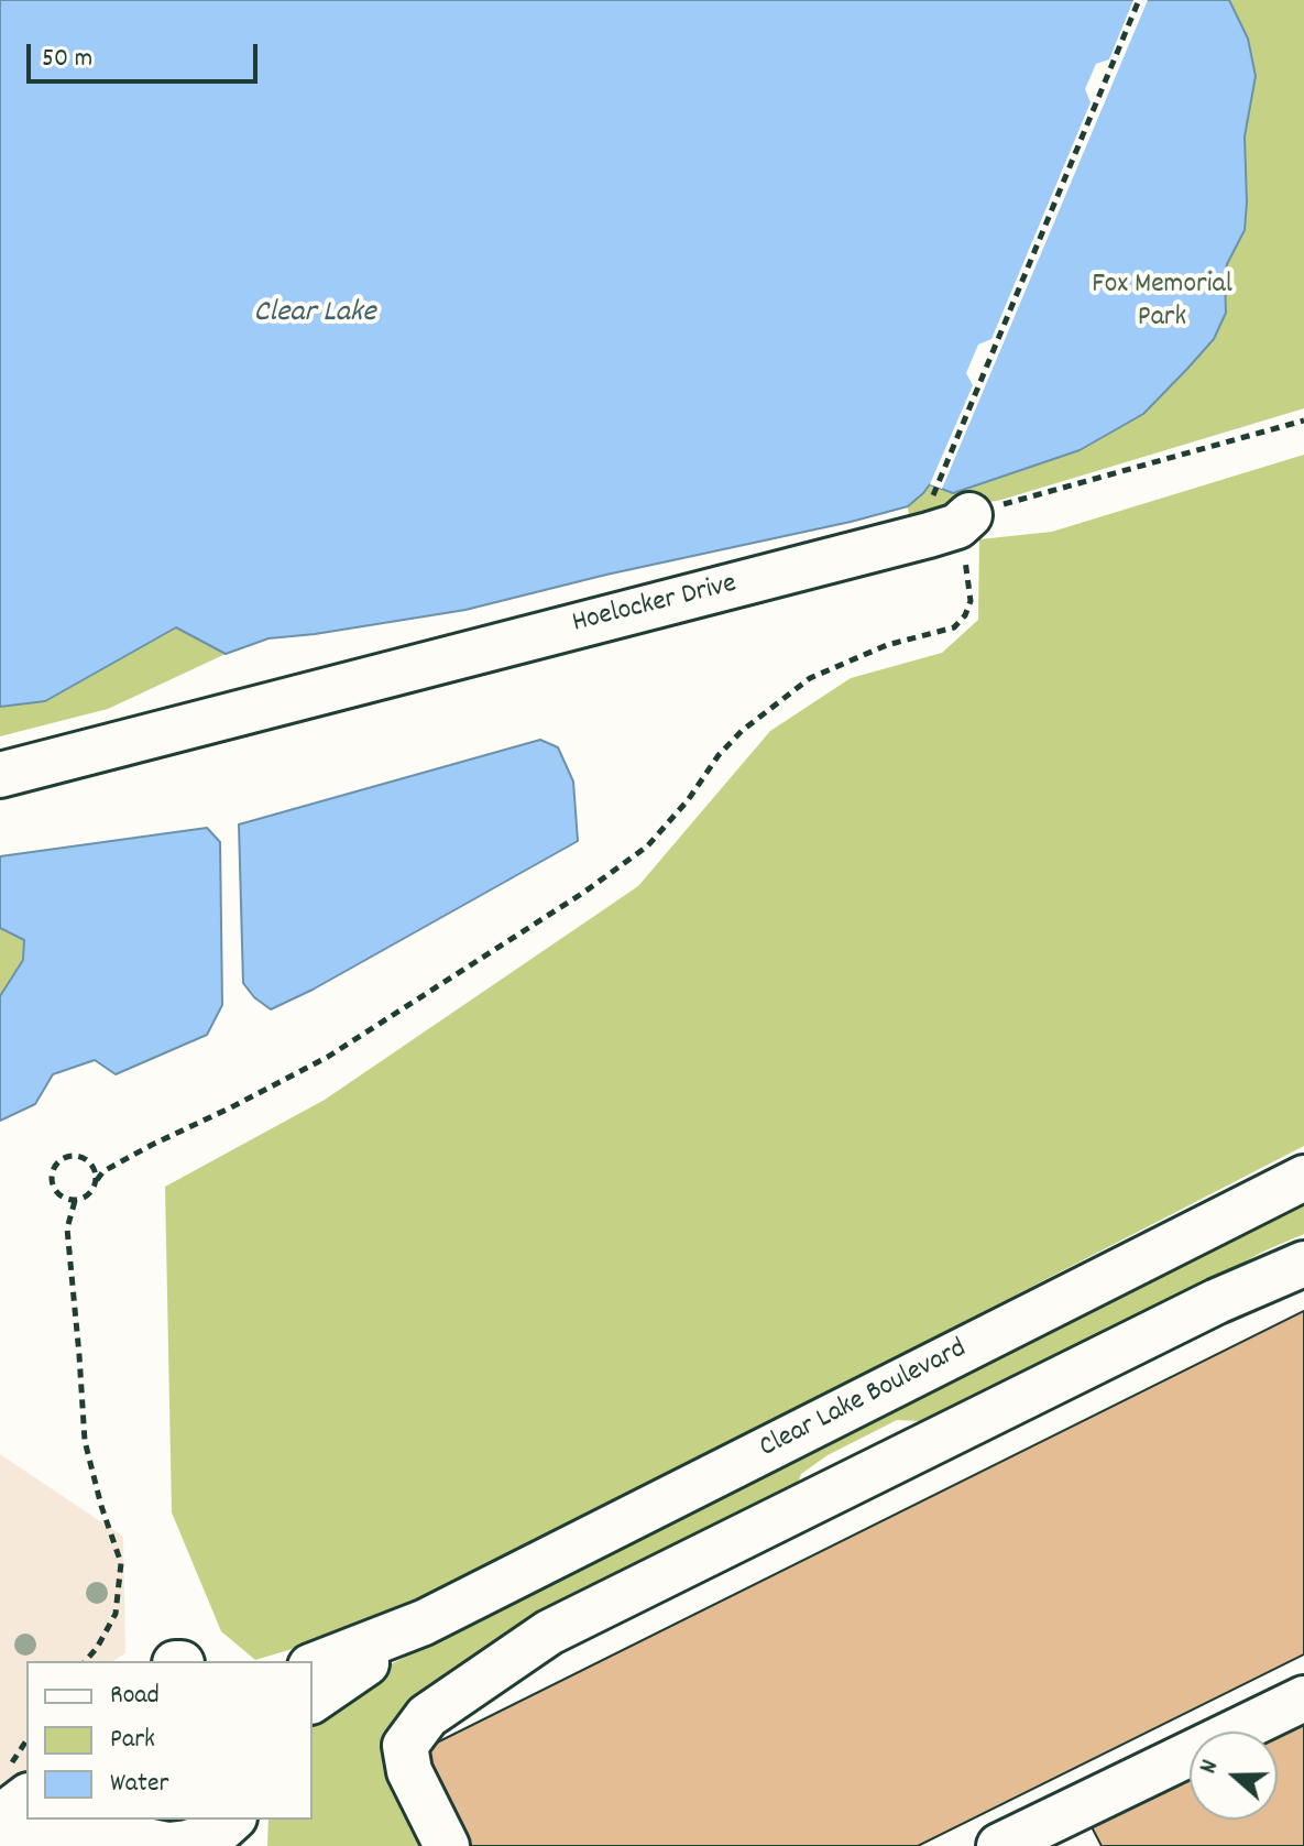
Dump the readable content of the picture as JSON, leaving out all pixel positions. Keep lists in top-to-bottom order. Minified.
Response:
{"streets":{"street":["Hoelocker Drive","Clear Lake Boulevard"]},"water":["Clear Lake"],"parks":["Fox Memorial Park"],"legend":["Road","Park","Water"],"scale_bar":"50 m","north":"left"}
